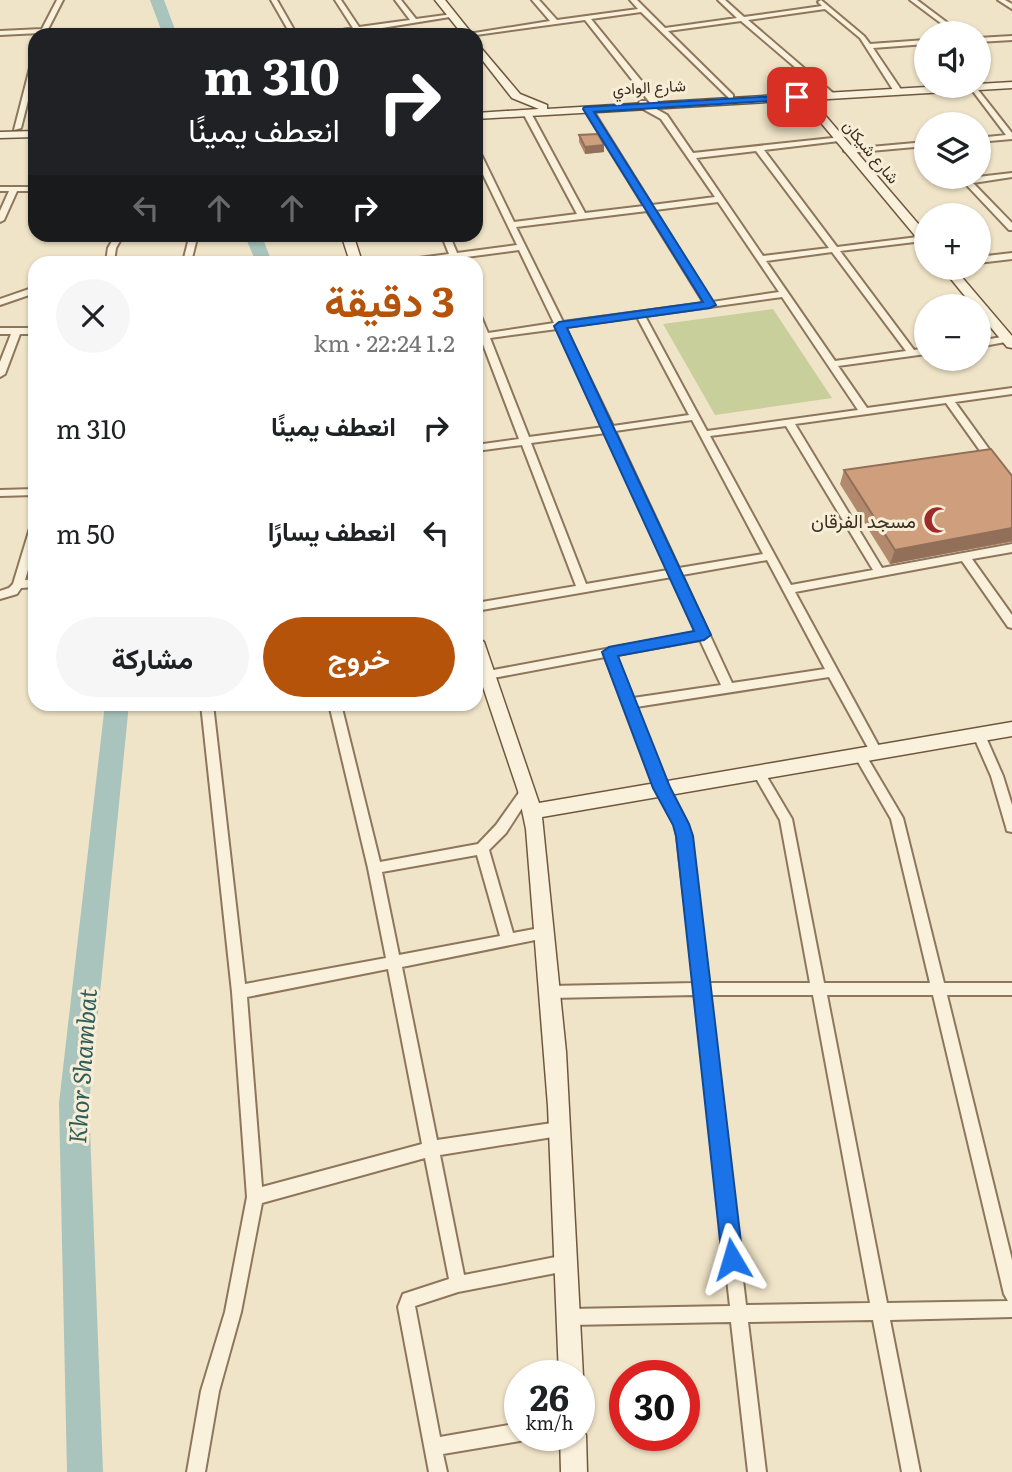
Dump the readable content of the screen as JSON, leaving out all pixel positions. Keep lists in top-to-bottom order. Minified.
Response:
{"streets":{"street":["شارع الوادي","شارع شيكان"]},"crossings":[["شارع الوادي","شارع شيكان"]],"water":["Khor Shambat"],"places":{"mosque":["مسجد الفرقان"]},"page":{"map_buttons":["+","−"],"turn":["310 m","انعطف يمينًا"],"heading":["3 دقيقة","1.2 km · 22:24"],"list":[{"name":"انعطف يمينًا","value":"310 m"},{"name":"انعطف يسارًا","value":"50 m"}],"buttons":["خروج","مشاركة"],"speed":"26 km/h","limit":"30"}}
